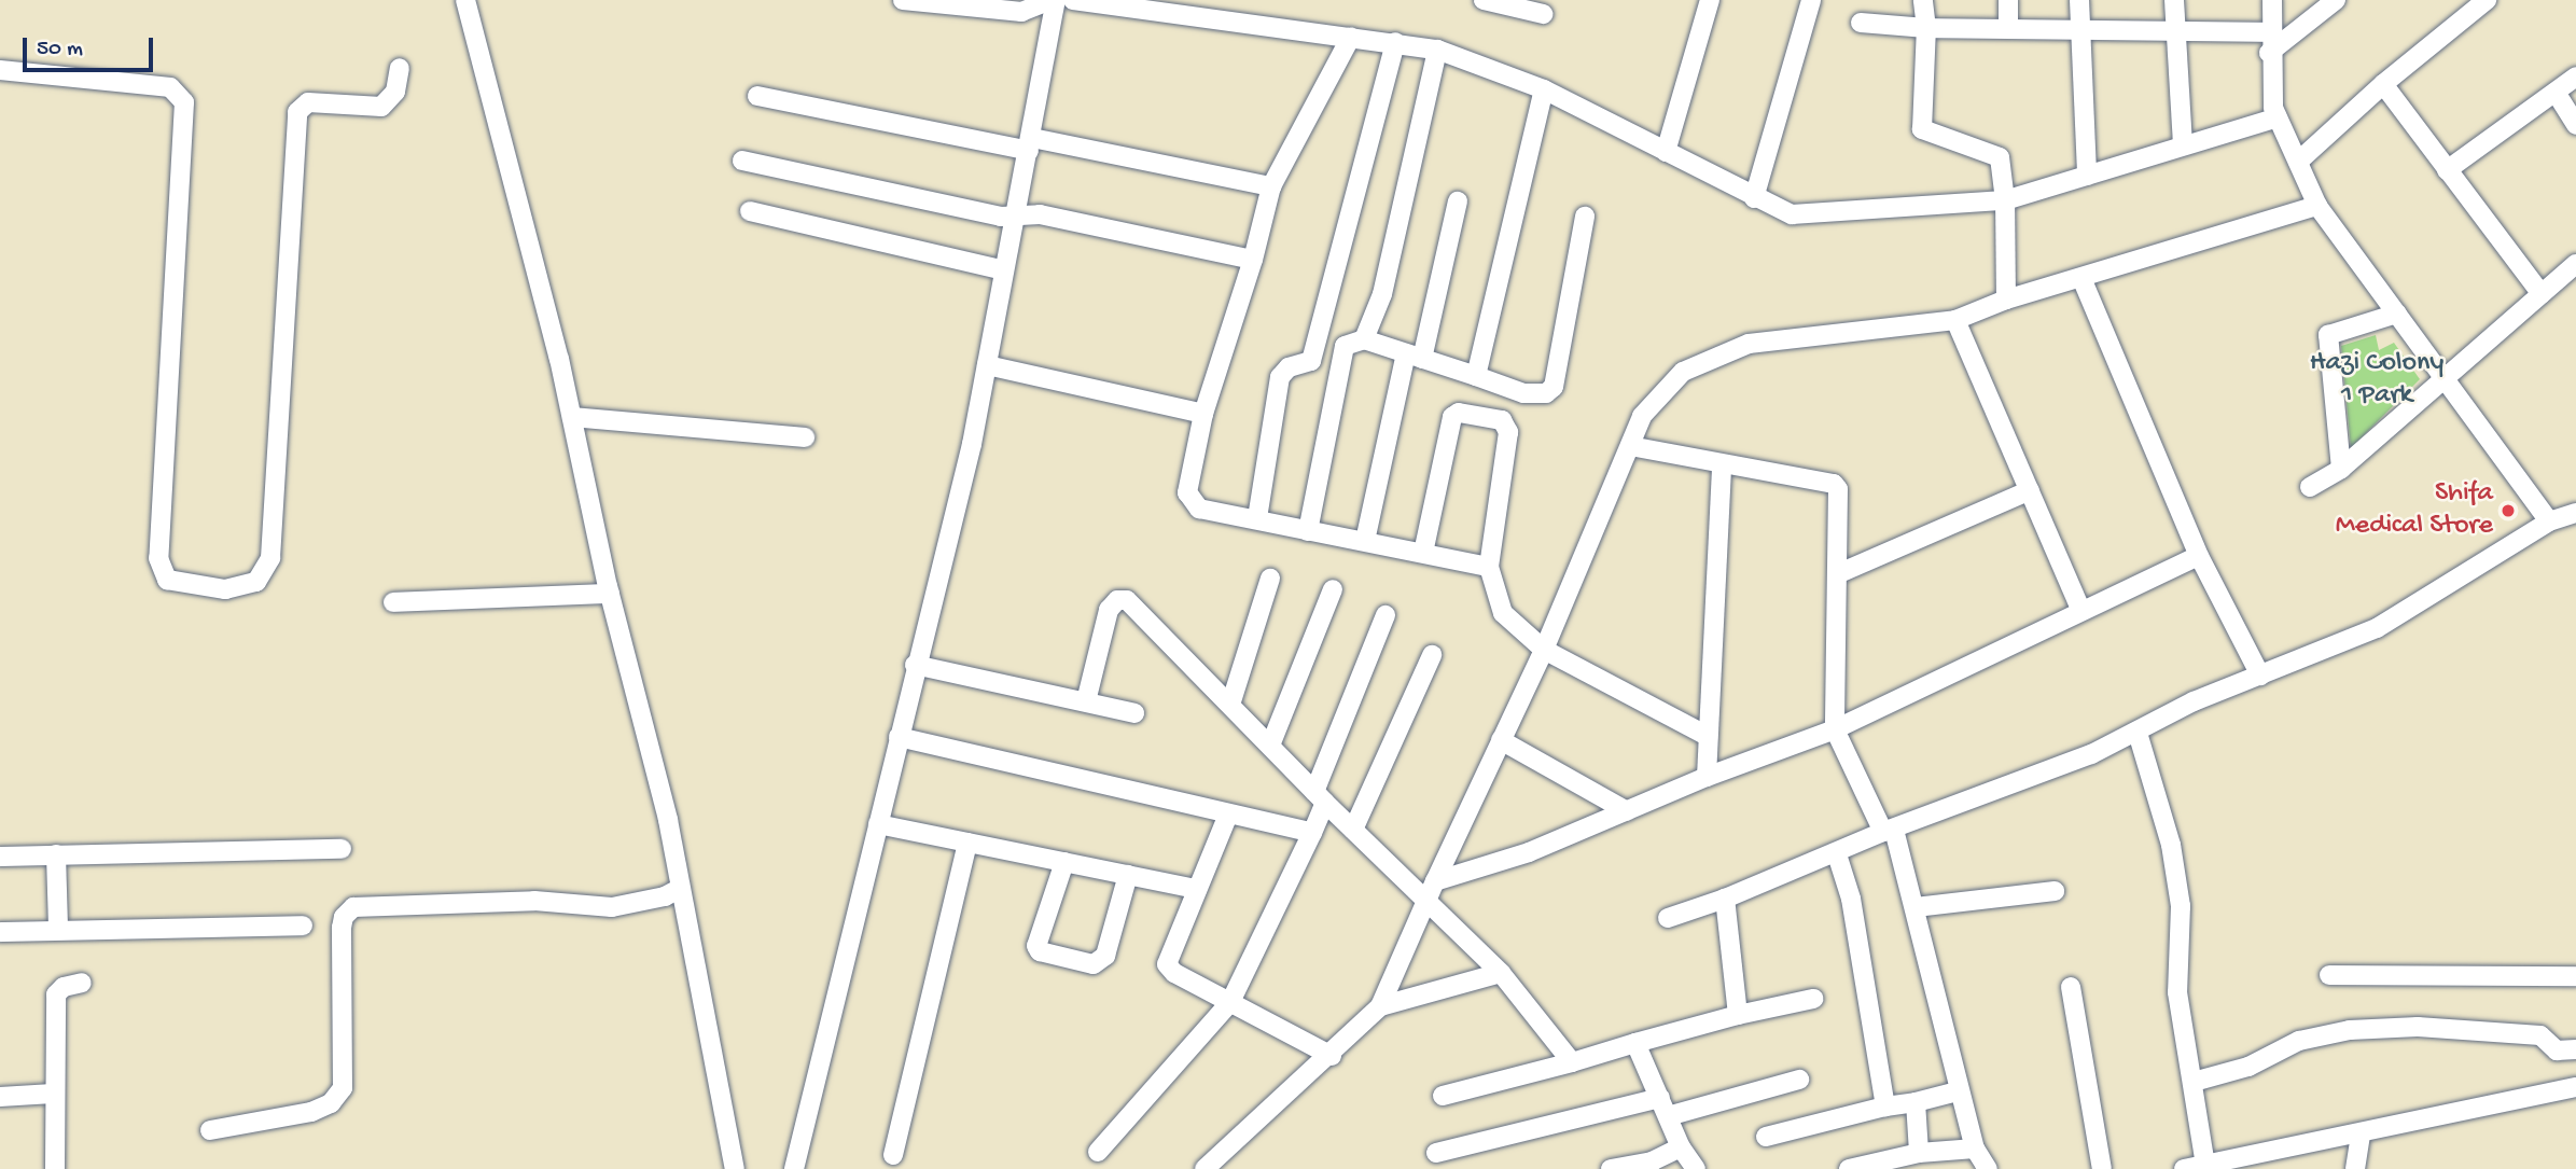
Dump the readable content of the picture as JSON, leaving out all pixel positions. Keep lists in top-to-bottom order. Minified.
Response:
{"parks":["Hazi Colony 1 Park"],"places":["Shifa Medical Store"],"scale_bar":"50 m"}
